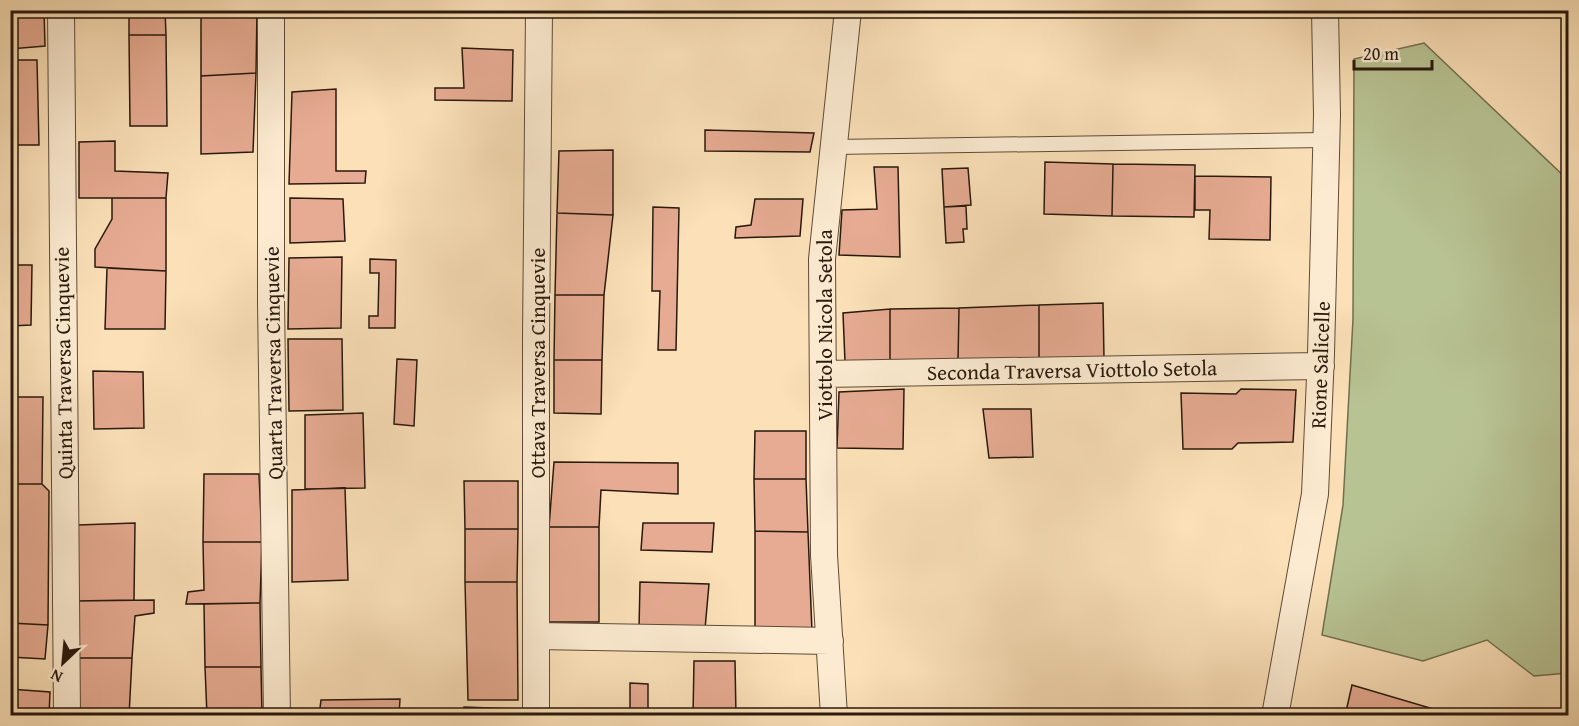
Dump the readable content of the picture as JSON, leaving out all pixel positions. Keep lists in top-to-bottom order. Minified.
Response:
{"streets":{"street":["Viottolo Nicola Setola","Quinta Traversa Cinquevie","Quarta Traversa Cinquevie","Ottava Traversa Cinquevie","Rione Salicelle","Seconda Traversa Viottolo Setola"]},"crossings":[["Viottolo Nicola Setola","Seconda Traversa Viottolo Setola"],["Rione Salicelle","Seconda Traversa Viottolo Setola"]],"scale_bar":"20 m","north":"bottom left"}
